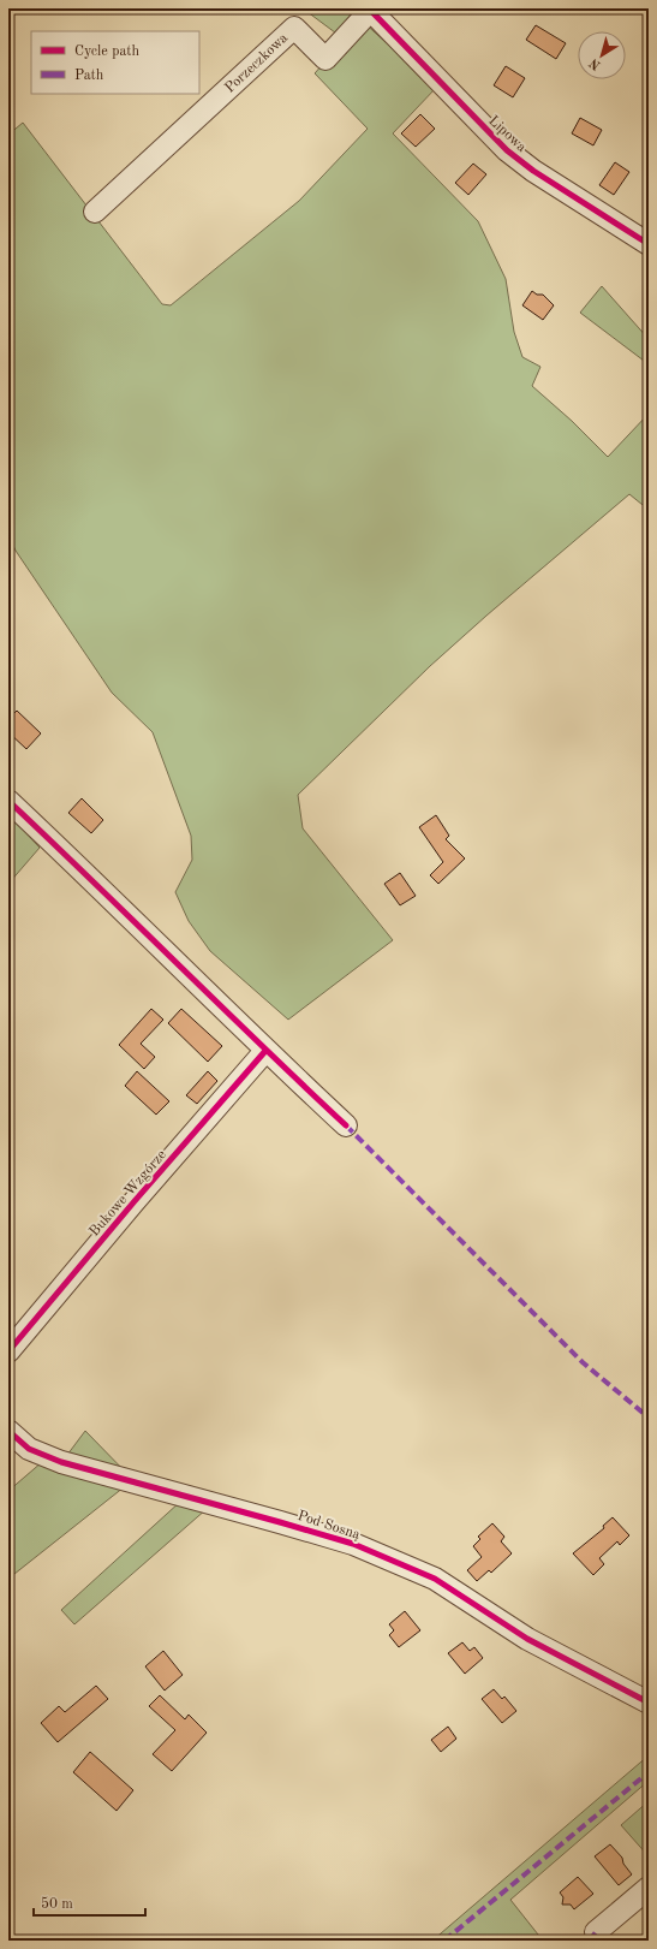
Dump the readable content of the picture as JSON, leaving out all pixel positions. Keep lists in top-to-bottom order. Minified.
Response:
{"streets":{"street":["Porzeczkowa","Lipowa","Bukowe Wzgórze","Pod Sosną"]},"crossings":[["Porzeczkowa","Lipowa"]],"legend":["Cycle path","Path"],"scale_bar":"50 m","north":"bottom left"}
